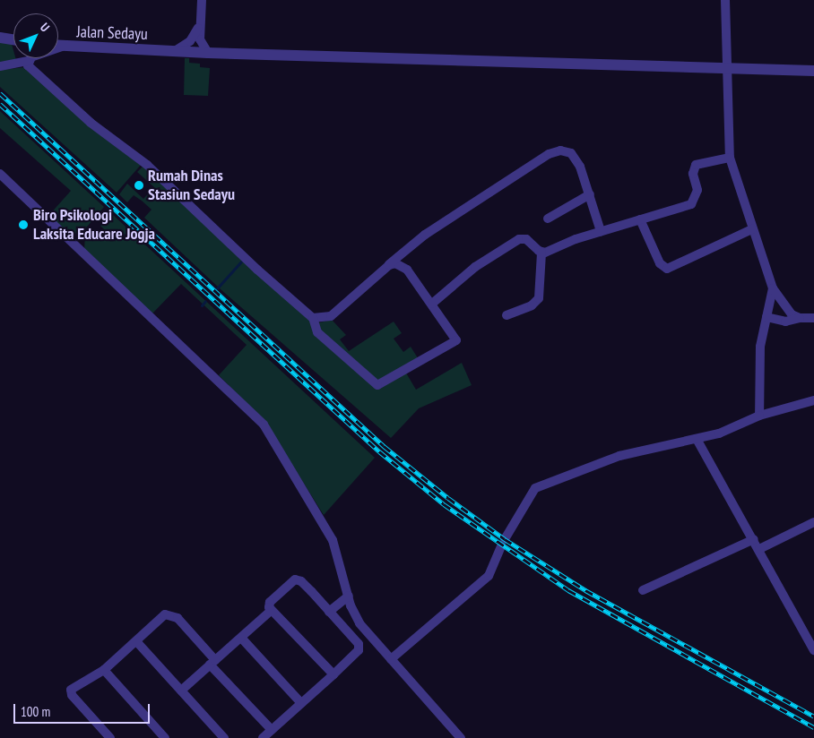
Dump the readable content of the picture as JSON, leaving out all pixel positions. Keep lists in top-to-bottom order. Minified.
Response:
{"streets":{"street":["Jalan Sedayu"]},"places":["Rumah Dinas Stasiun Sedayu","Biro Psikologi Laksita Educare Jogja"],"scale_bar":"100 m","north":"top right"}
